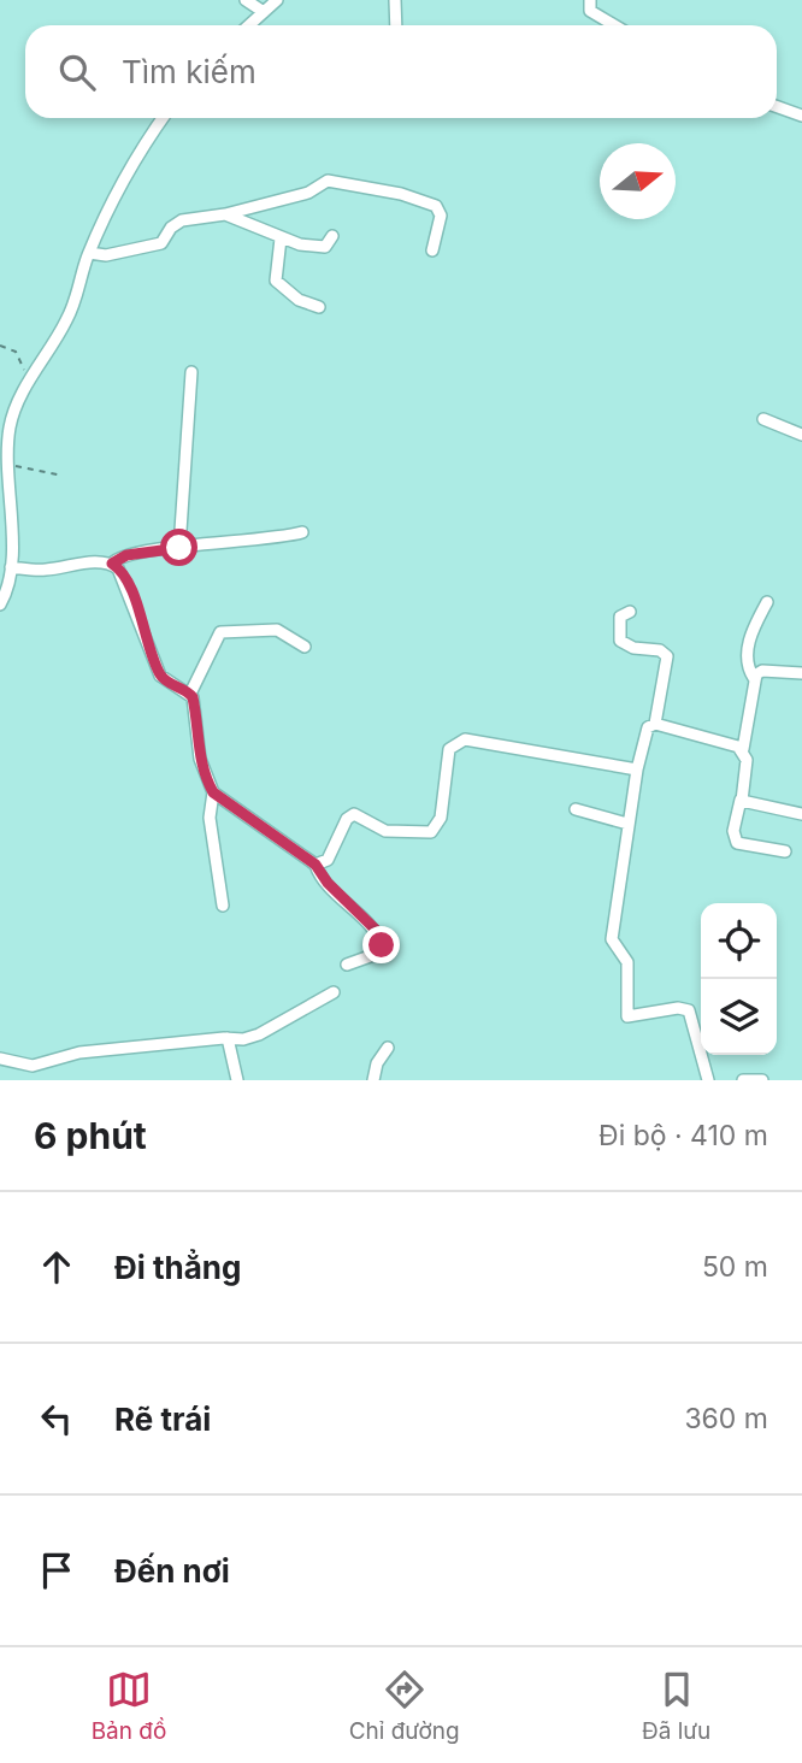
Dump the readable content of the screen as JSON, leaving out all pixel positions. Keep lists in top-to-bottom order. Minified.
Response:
{"north":"right","page":{"search":"Tìm kiếm","heading":["6 phút","Đi bộ · 410 m"],"list":[["Đi thẳng","50 m"],["Rẽ trái","360 m"],"Đến nơi"],"nav":["Bản đồ","Chỉ đường","Đã lưu"]}}
